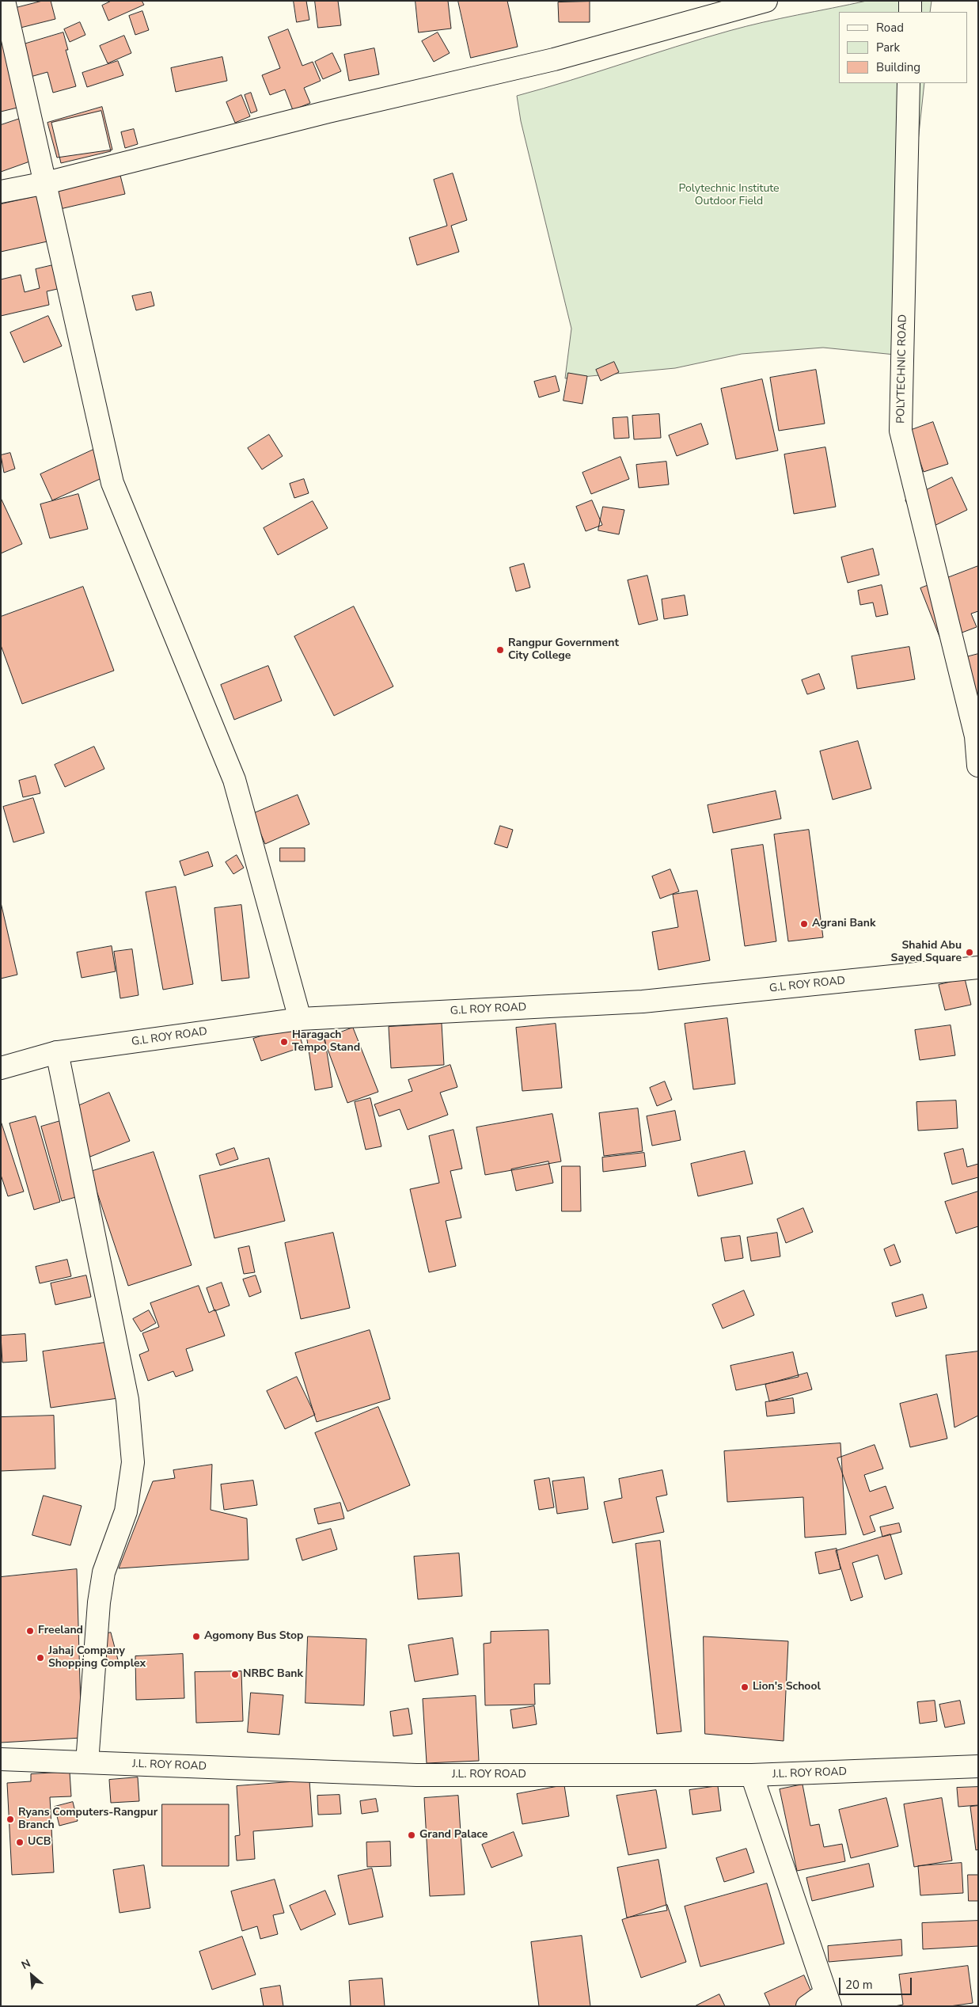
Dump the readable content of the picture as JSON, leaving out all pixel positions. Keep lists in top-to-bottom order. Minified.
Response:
{"streets":{"street":["POLYTECHNIC ROAD","G.L ROY ROAD","J.L. ROY ROAD"]},"parks":["Polytechnic Institute Outdoor Field"],"places":["Rangpur Government City College","Agrani Bank","Shahid Abu Sayed Square","Haragach Tempo Stand","Freeland","Agomony Bus Stop","Jahaj Company Shopping Complex","NRBC Bank","Lion's School","Ryans Computers-Rangpur Branch","Grand Palace","UCB"],"legend":["Road","Park","Building"],"scale_bar":"20 m","north":"top left"}
